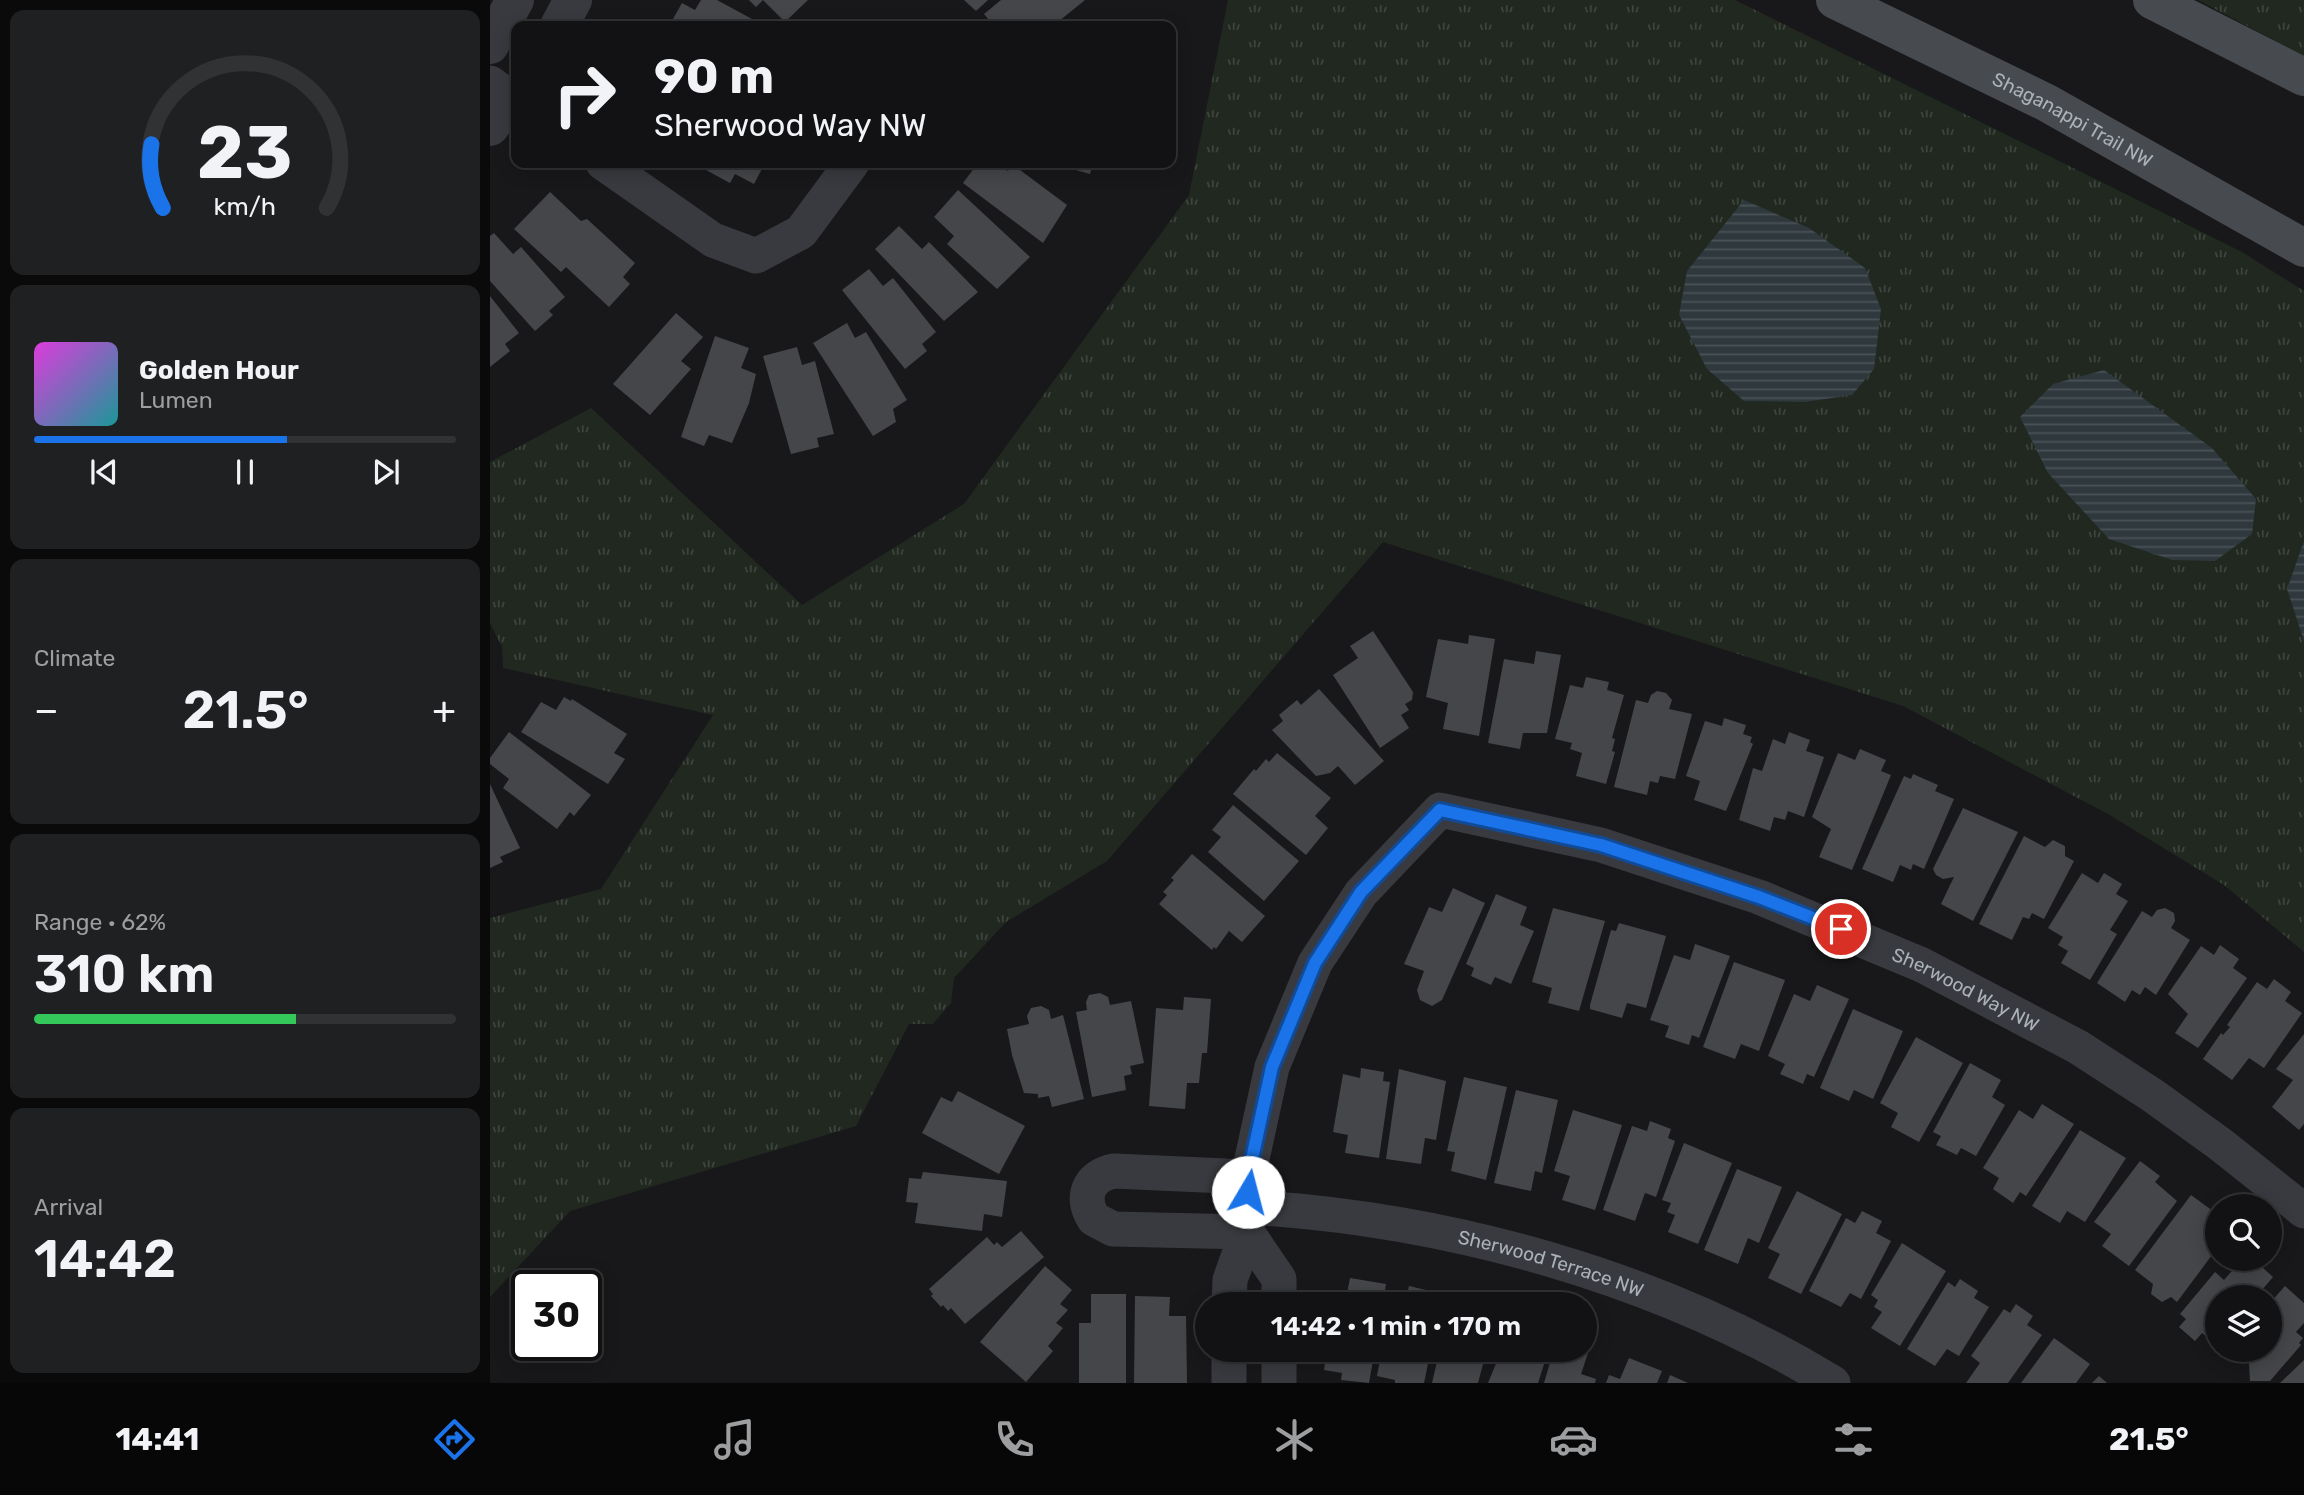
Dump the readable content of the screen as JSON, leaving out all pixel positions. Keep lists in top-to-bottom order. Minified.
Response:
{"streets":{"main road":["Shaganappi Trail NW"],"street":["Sherwood Way NW","Sherwood Terrace NW"]},"crossings":[["Sherwood Way NW","Sherwood Terrace NW"]],"page":{"turn":["90 m","Sherwood Way NW"],"song":["Golden Hour","Lumen"],"tile":["Climate",["Range · 62%","310 km"],["Arrival","14:42"]],"heat":["−","21.5°","+"],"limit":"30","trip":"14:42 · 1 min · 170 m","tabs":["14:41","21.5°"],"gauge":["23","km/h"]}}
